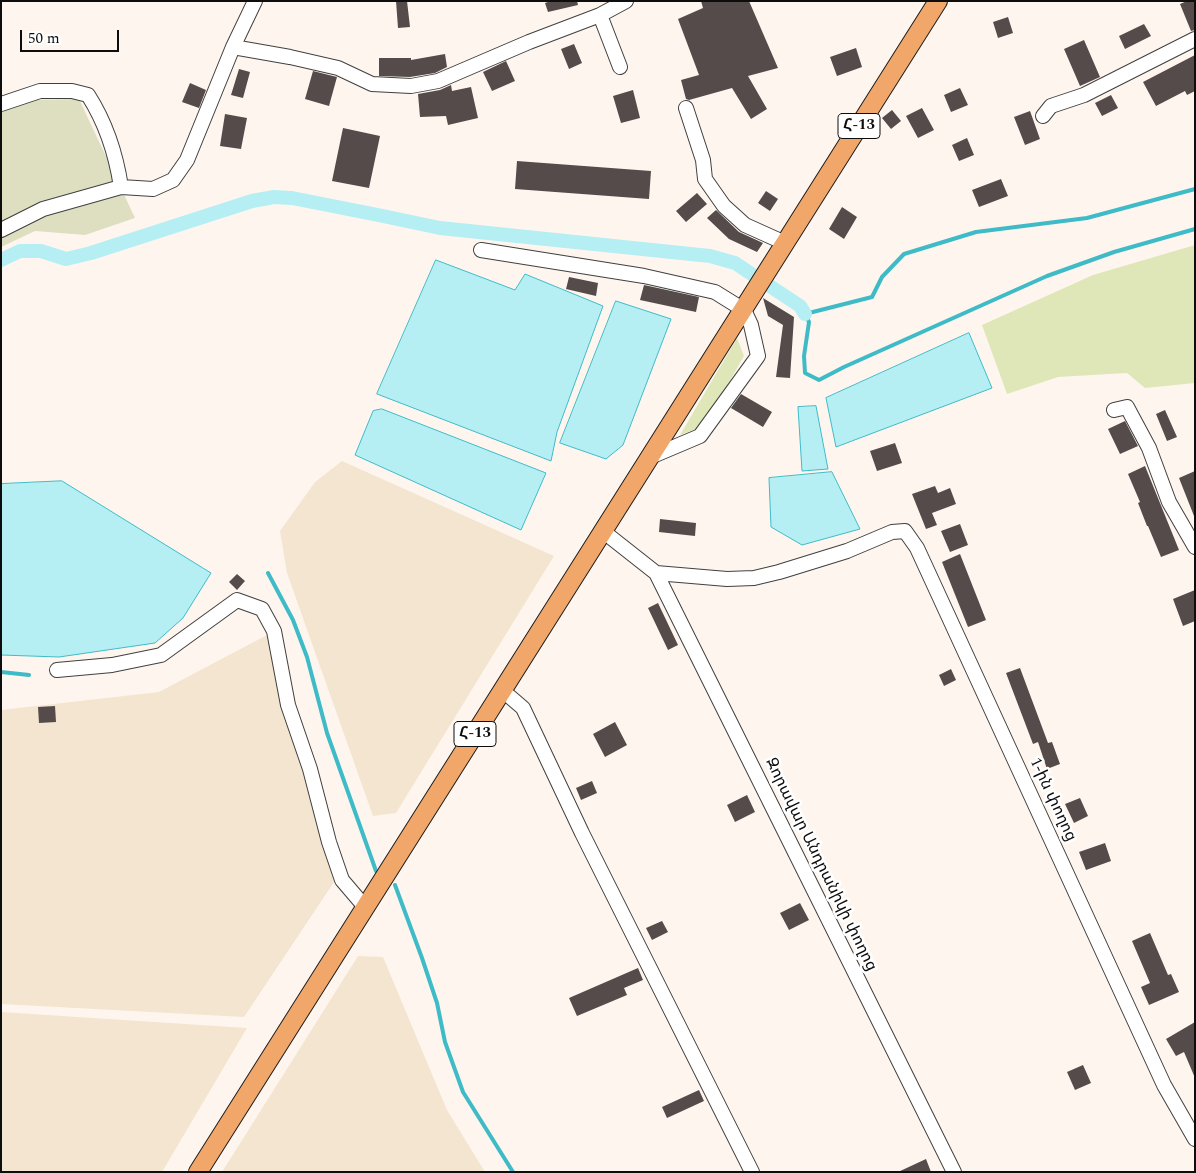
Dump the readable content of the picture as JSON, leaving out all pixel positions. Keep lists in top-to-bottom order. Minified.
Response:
{"streets":{"main road":["Հ-13"],"street":["1-ին փողոց","Զորավար Անդրանիկի փողոց"]},"crossings":[["1-ին փողոց","Զորավար Անդրանիկի փողոց"]],"scale_bar":"50 m"}
